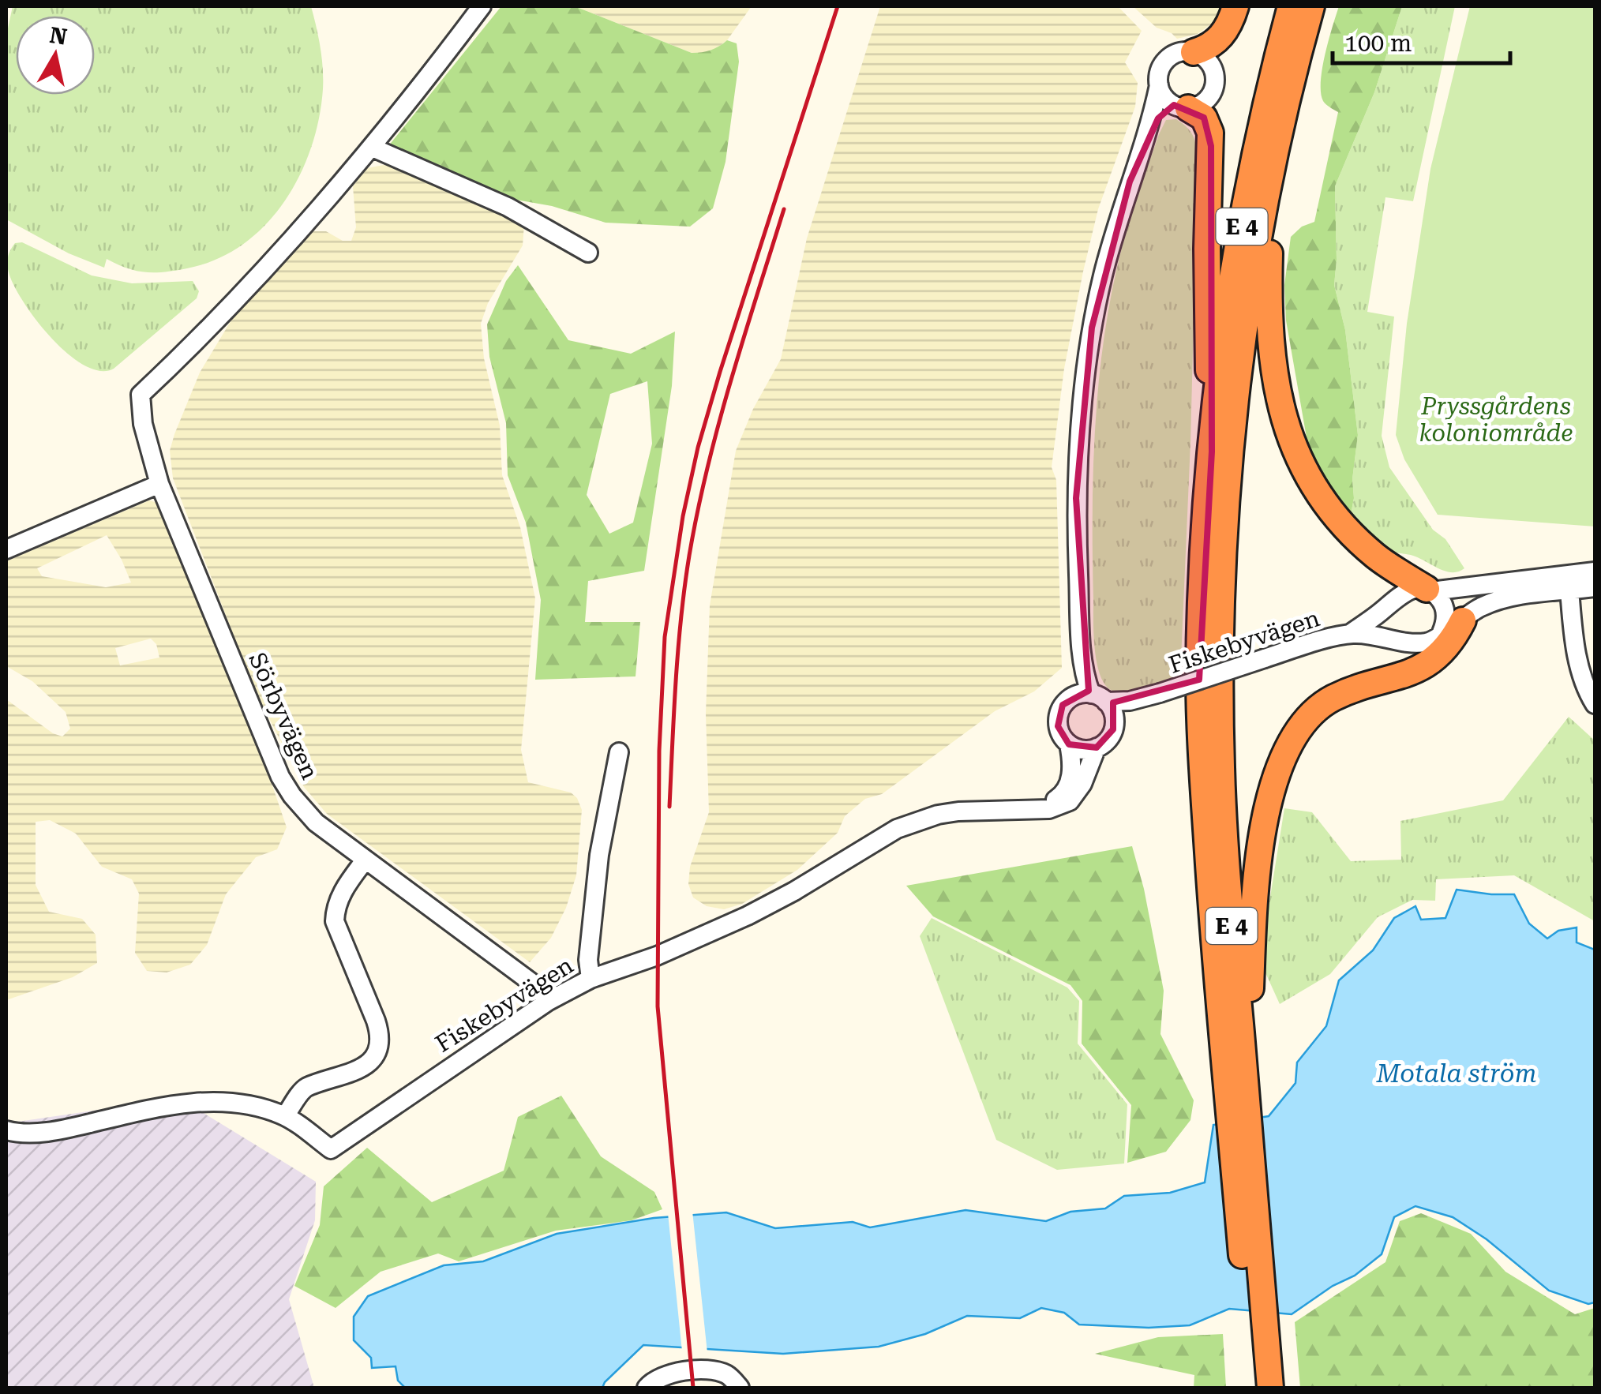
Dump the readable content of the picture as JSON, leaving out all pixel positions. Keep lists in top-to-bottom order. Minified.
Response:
{"streets":{"highway":["E 4"],"street":["Fiskebyvägen","Sörbyvägen"]},"crossings":[["Fiskebyvägen","Sörbyvägen"]],"water":["Motala ström"],"parks":["Pryssgårdens koloniområde"],"scale_bar":"100 m","north":"top"}
